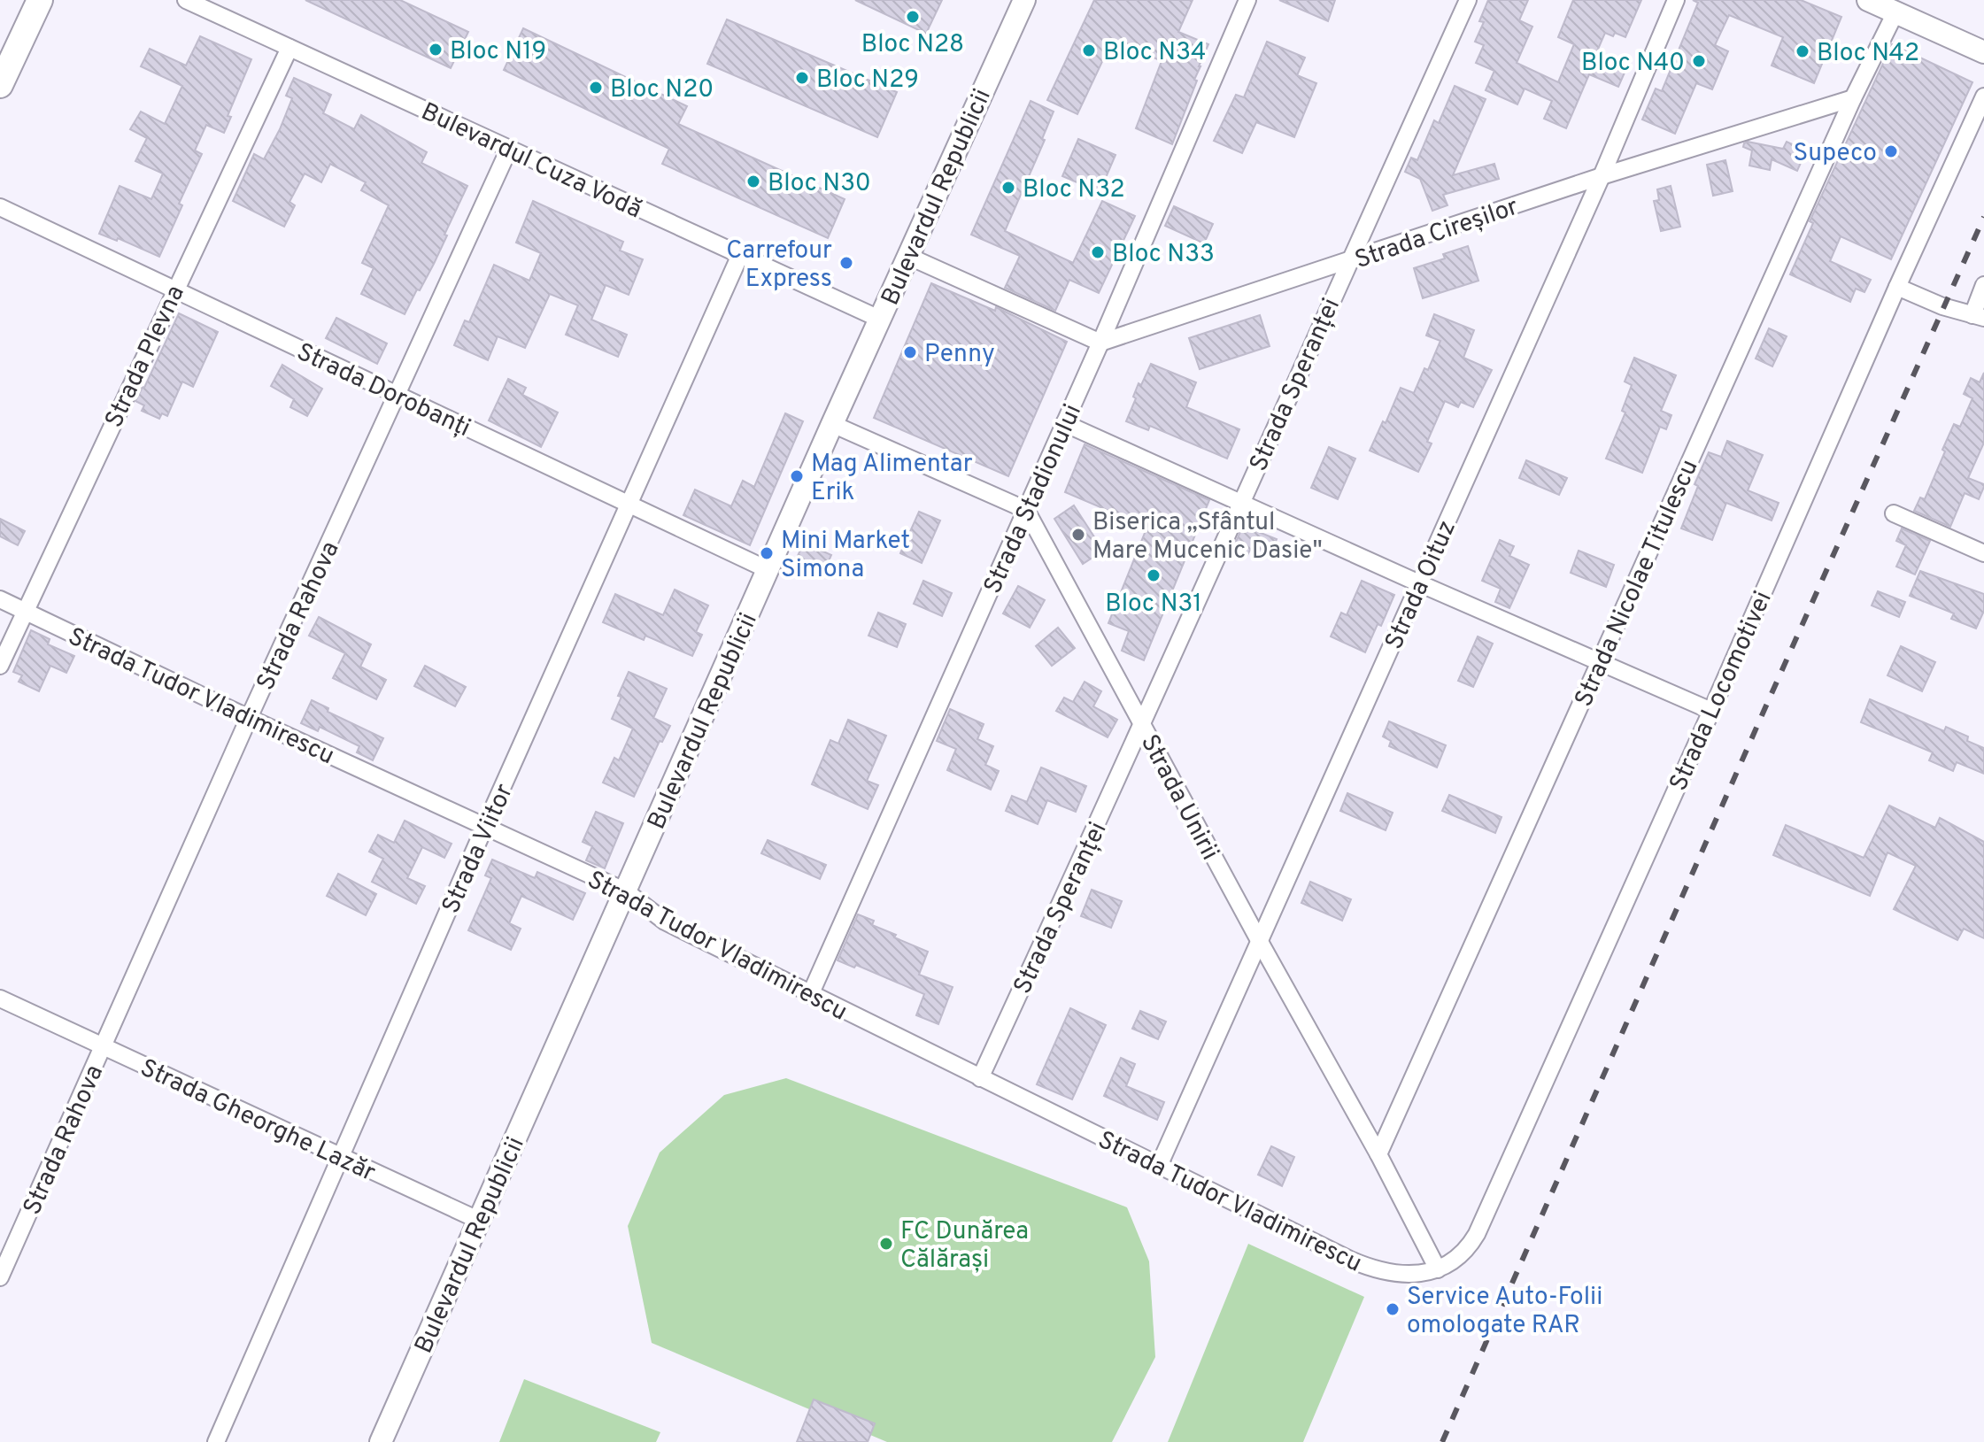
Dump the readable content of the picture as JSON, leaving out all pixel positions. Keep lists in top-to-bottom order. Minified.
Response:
{"streets":{"main road":["Bulevardul Republicii"],"street":["Bulevardul Cuza Vodă","Strada Cireșilor","Strada Plevna","Strada Speranței","Strada Dorobanți","Strada Stadionului","Strada Nicolae Titulescu","Strada Oituz","Strada Rahova","Strada Locomotivei","Strada Tudor Vladimirescu","Strada Unirii","Strada Viitor","Strada Gheorghe Lazăr"]},"crossings":[["Bulevardul Cuza Vodă","Bulevardul Republicii"],["Bulevardul Cuza Vodă","Strada Plevna"],["Bulevardul Cuza Vodă","Strada Rahova"],["Bulevardul Cuza Vodă","Strada Viitor"],["Bulevardul Republicii","Strada Dorobanți"],["Bulevardul Republicii","Strada Tudor Vladimirescu"],["Bulevardul Republicii","Strada Gheorghe Lazăr"],["Strada Cireșilor","Strada Speranței"],["Strada Cireșilor","Strada Stadionului"],["Strada Cireșilor","Strada Nicolae Titulescu"],["Strada Cireșilor","Strada Oituz"],["Strada Plevna","Strada Dorobanți"],["Strada Plevna","Strada Tudor Vladimirescu"],["Strada Speranței","Strada Tudor Vladimirescu"],["Strada Speranței","Strada Unirii"],["Strada Dorobanți","Strada Rahova"],["Strada Dorobanți","Strada Viitor"],["Strada Stadionului","Strada Tudor Vladimirescu"],["Strada Stadionului","Strada Unirii"],["Strada Nicolae Titulescu","Strada Unirii"],["Strada Oituz","Strada Tudor Vladimirescu"],["Strada Oituz","Strada Unirii"],["Strada Rahova","Strada Tudor Vladimirescu"],["Strada Rahova","Strada Gheorghe Lazăr"],["Strada Locomotivei","Strada Tudor Vladimirescu"],["Strada Locomotivei","Strada Unirii"],["Strada Tudor Vladimirescu","Strada Unirii"],["Strada Tudor Vladimirescu","Strada Viitor"],["Strada Viitor","Strada Gheorghe Lazăr"]],"places":["Bloc N28","Bloc N19","Bloc N34","Bloc N42","Bloc N40","Bloc N29","Bloc N20","Supeco","Bloc N30","Bloc N32","Bloc N33","Carrefour Express","Penny","Mag Alimentar Erik","Biserica „Sfântul Mare Mucenic Dasie\"","Mini Market Simona","Bloc N31","FC Dunărea Călărași","Service Auto-Folii omologate RAR"]}
